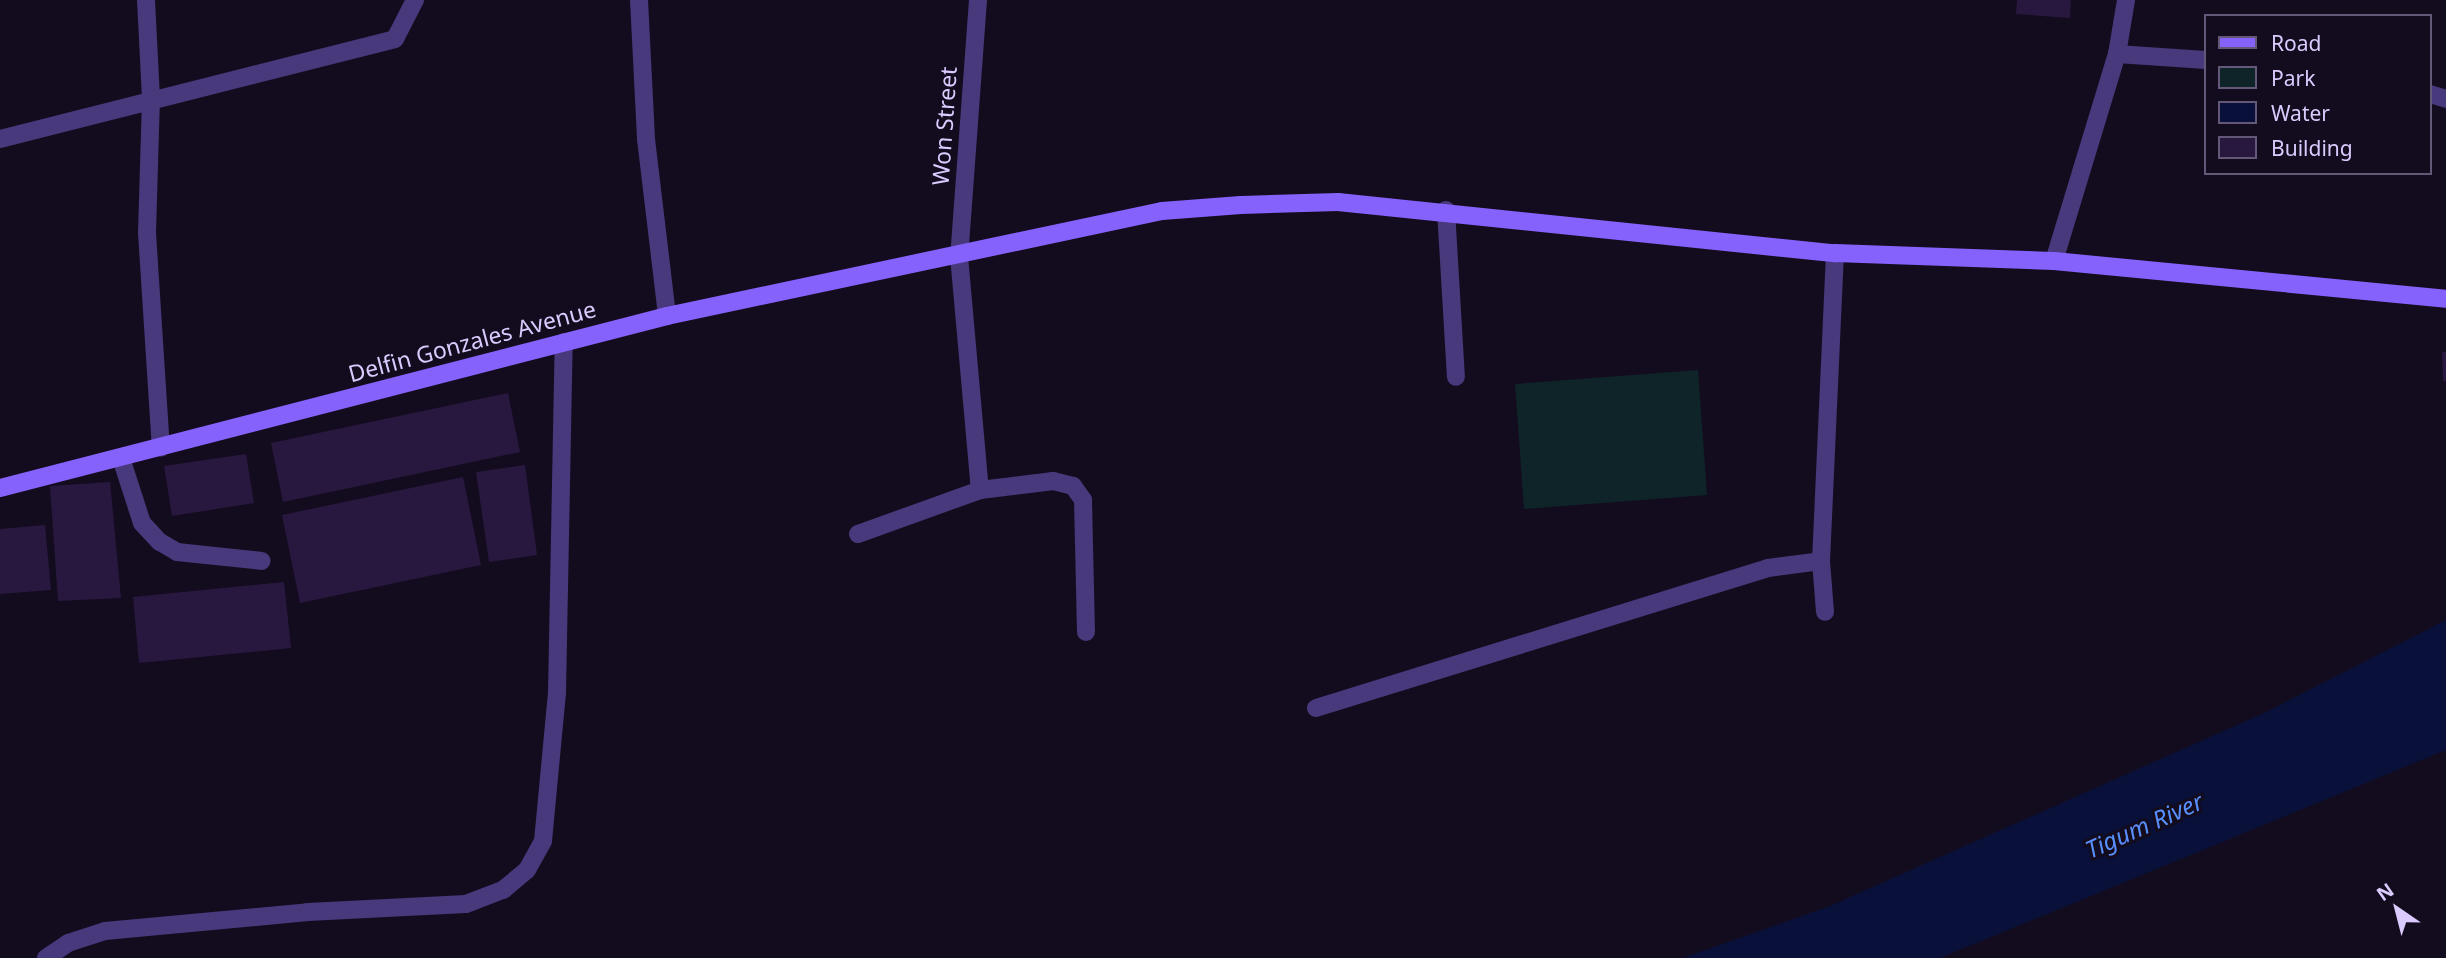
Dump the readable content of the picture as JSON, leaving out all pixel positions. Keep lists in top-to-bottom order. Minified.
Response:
{"streets":{"street":["Won Street","Delfin Gonzales Avenue"]},"crossings":[["Won Street","Delfin Gonzales Avenue"]],"water":["Tigum River"],"legend":["Road","Park","Water","Building"],"north":"top left"}
